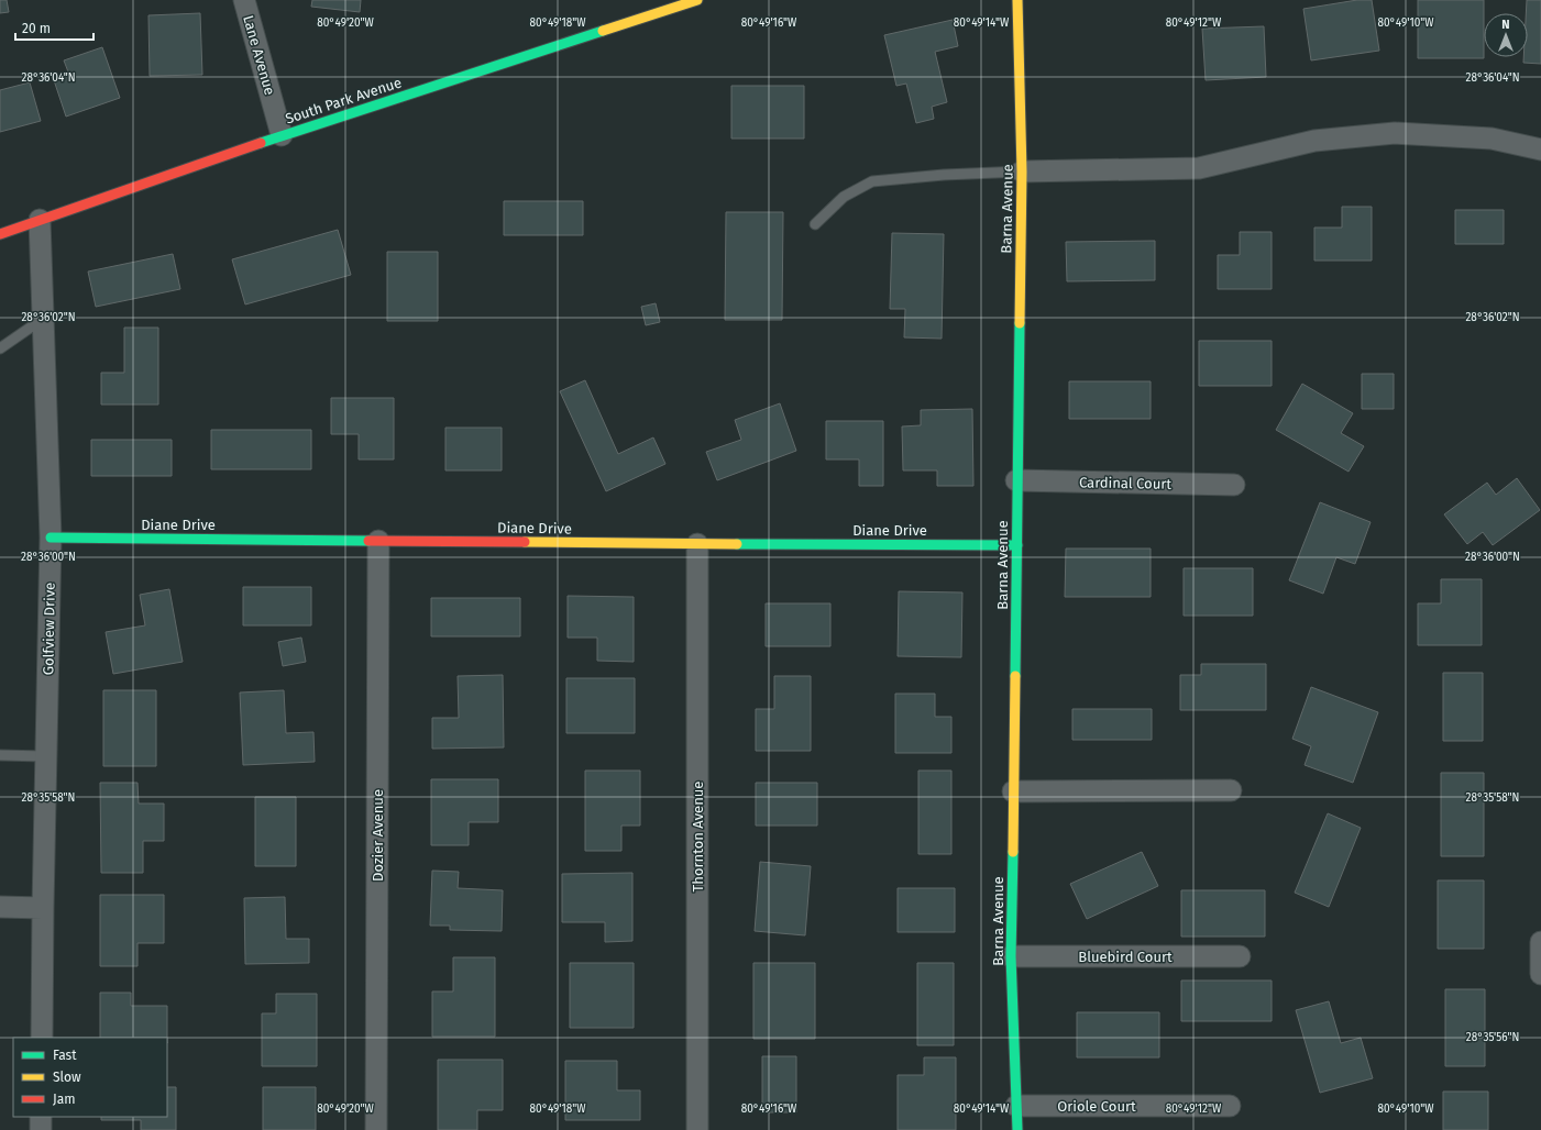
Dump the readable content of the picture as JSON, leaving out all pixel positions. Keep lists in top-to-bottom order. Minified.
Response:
{"streets":{"street":["Lane Avenue","South Park Avenue","Barna Avenue","Cardinal Court","Diane Drive","Golfview Drive","Dozier Avenue","Thornton Avenue","Bluebird Court","Oriole Court"]},"crossings":[["Lane Avenue","South Park Avenue"],["South Park Avenue","Golfview Drive"],["Barna Avenue","Cardinal Court"],["Barna Avenue","Diane Drive"],["Barna Avenue","Bluebird Court"],["Barna Avenue","Oriole Court"],["Diane Drive","Golfview Drive"],["Diane Drive","Dozier Avenue"],["Diane Drive","Thornton Avenue"]],"legend":["Fast","Slow","Jam"],"scale_bar":"20 m","north":"top","coordinates":["80°49'20\"W","80°49'18\"W","80°49'16\"W","80°49'14\"W","80°49'12\"W","80°49'10\"W","28°36'04\"N","28°36'02\"N","28°36'00\"N","28°35'58\"N","28°35'56\"N"]}
